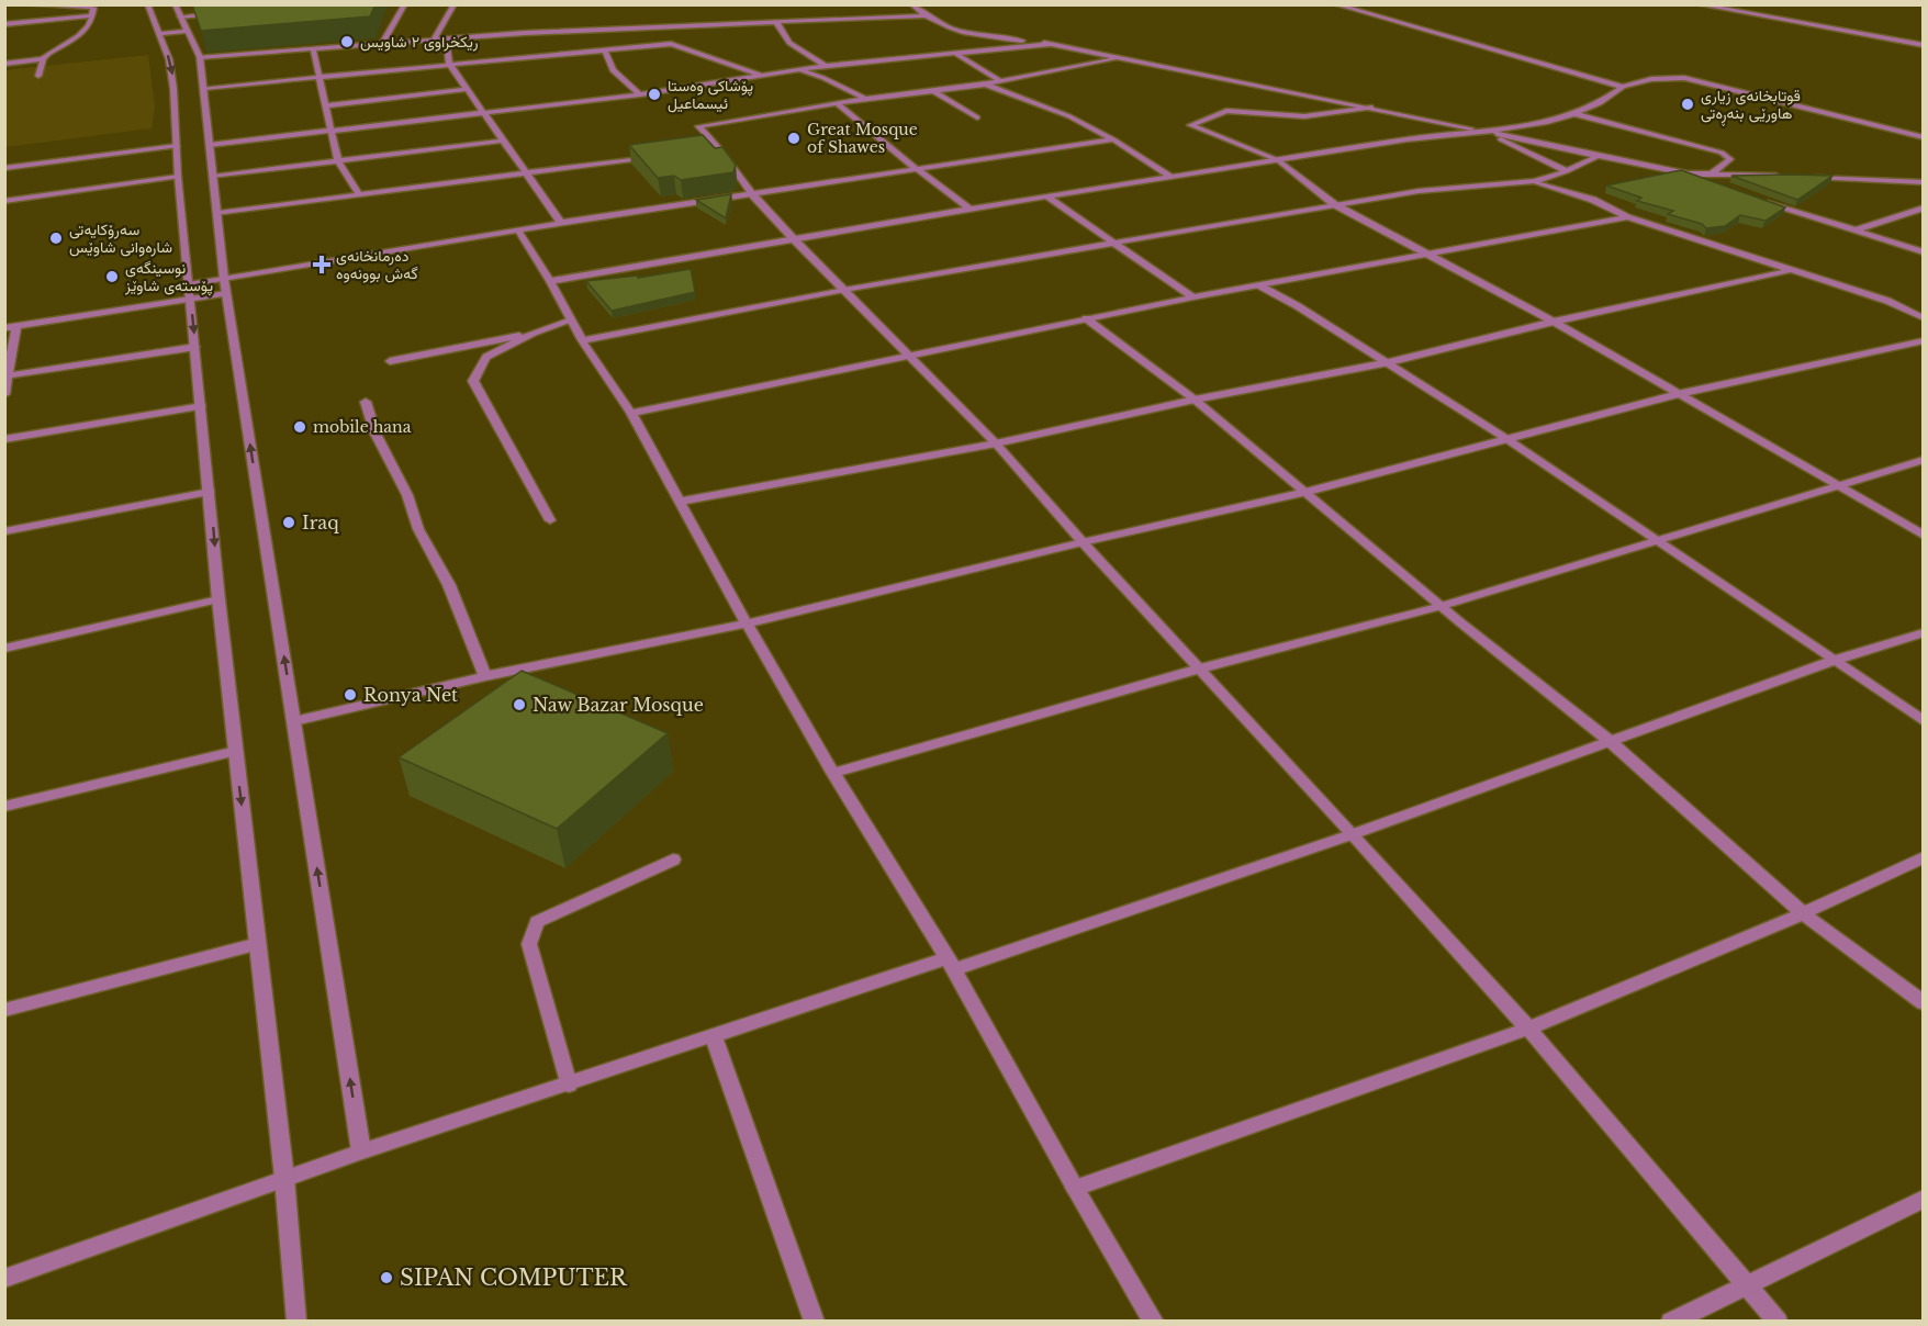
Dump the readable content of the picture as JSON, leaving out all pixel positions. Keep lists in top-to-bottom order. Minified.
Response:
{"places":{"other":["ريكخراوى ۲ شاويس","پۆشاکی وەستا ئیسماعیل","قوتابخانەی زیاری هاورێی بنەڕەتی","Great Mosque of Shawes","سەرۆکایەتی شارەوانی شاوێس","نوسینگەی پۆستەی شاوێز","mobile hana","Iraq","Ronya Net","Naw Bazar Mosque","SIPAN COMPUTER"],"health":["دەرمانخانەی گەش بوونەوە"]}}
